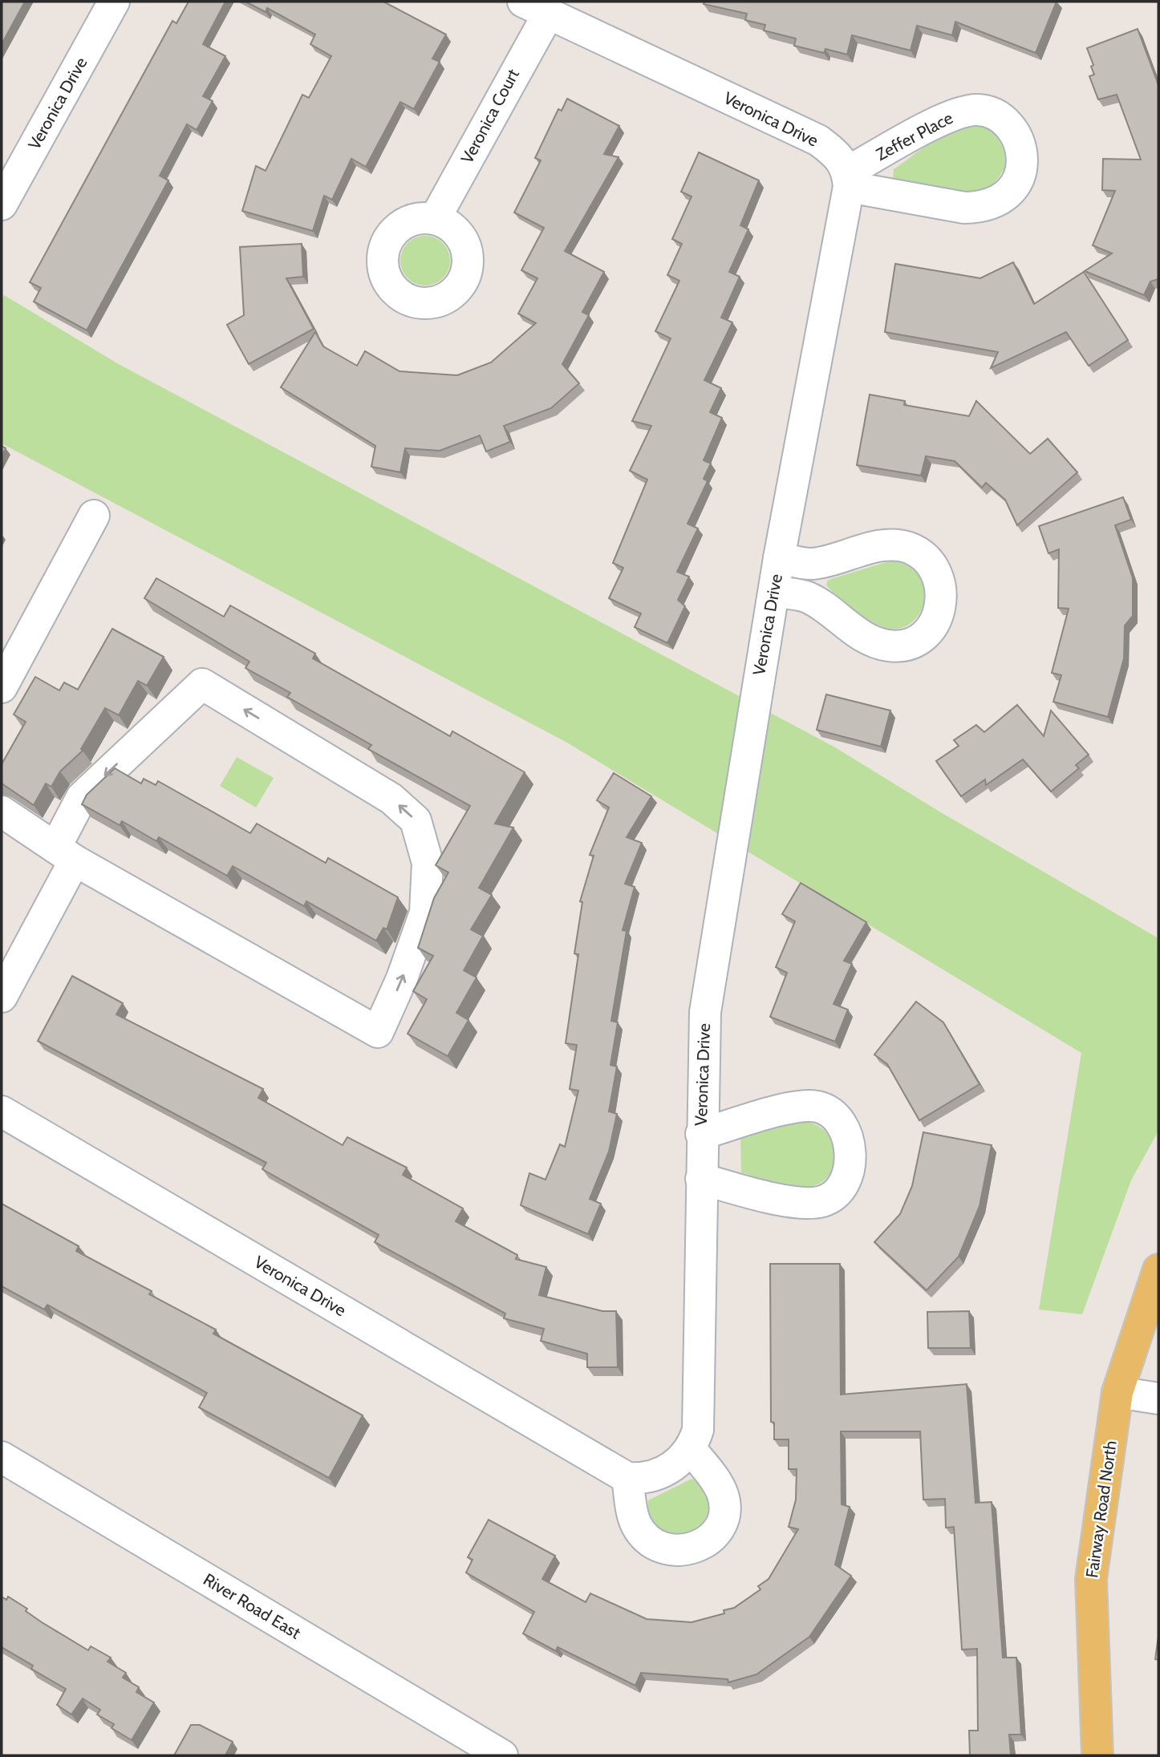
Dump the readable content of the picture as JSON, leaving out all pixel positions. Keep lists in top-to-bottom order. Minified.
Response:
{"streets":{"main road":["Fairway Road North"],"street":["Veronica Drive","Veronica Court","Zeffer Place","River Road East"]},"crossings":[["Veronica Drive","Veronica Court"],["Veronica Drive","Zeffer Place"]]}
